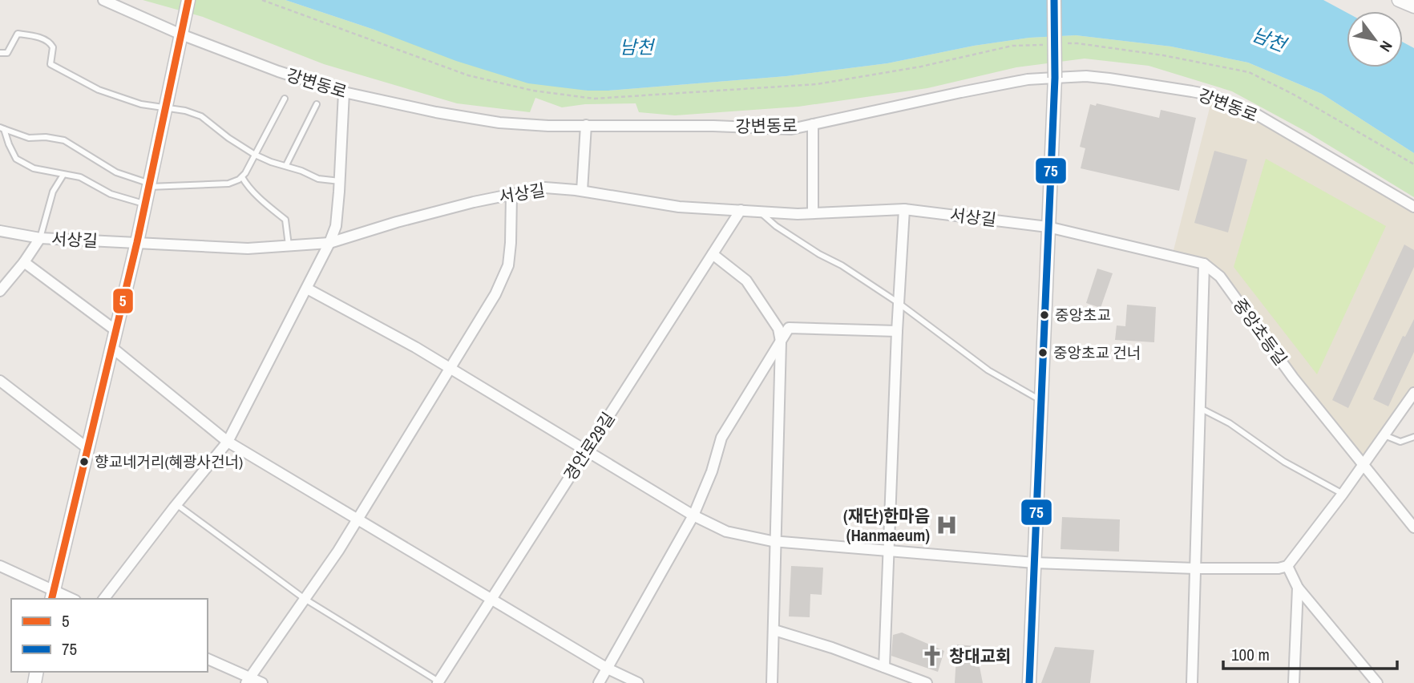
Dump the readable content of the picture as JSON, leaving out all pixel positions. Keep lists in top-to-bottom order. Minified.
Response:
{"streets":{"street":["강변동로","서상길","중앙초등길","경안로29길"]},"crossings":[["서상길","중앙초등길"],["서상길","경안로29길"]],"water":["남천"],"places":{"other":["중앙초교","중앙초교 건너","향교네거리(혜광사건너)"],"hospital":["(재단)한마음 (Hanmaeum)"],"church":["창대교회"]},"lines":["transit line 5","transit line 75"],"legend":["5","75"],"scale_bar":"100 m","north":"bottom right"}
